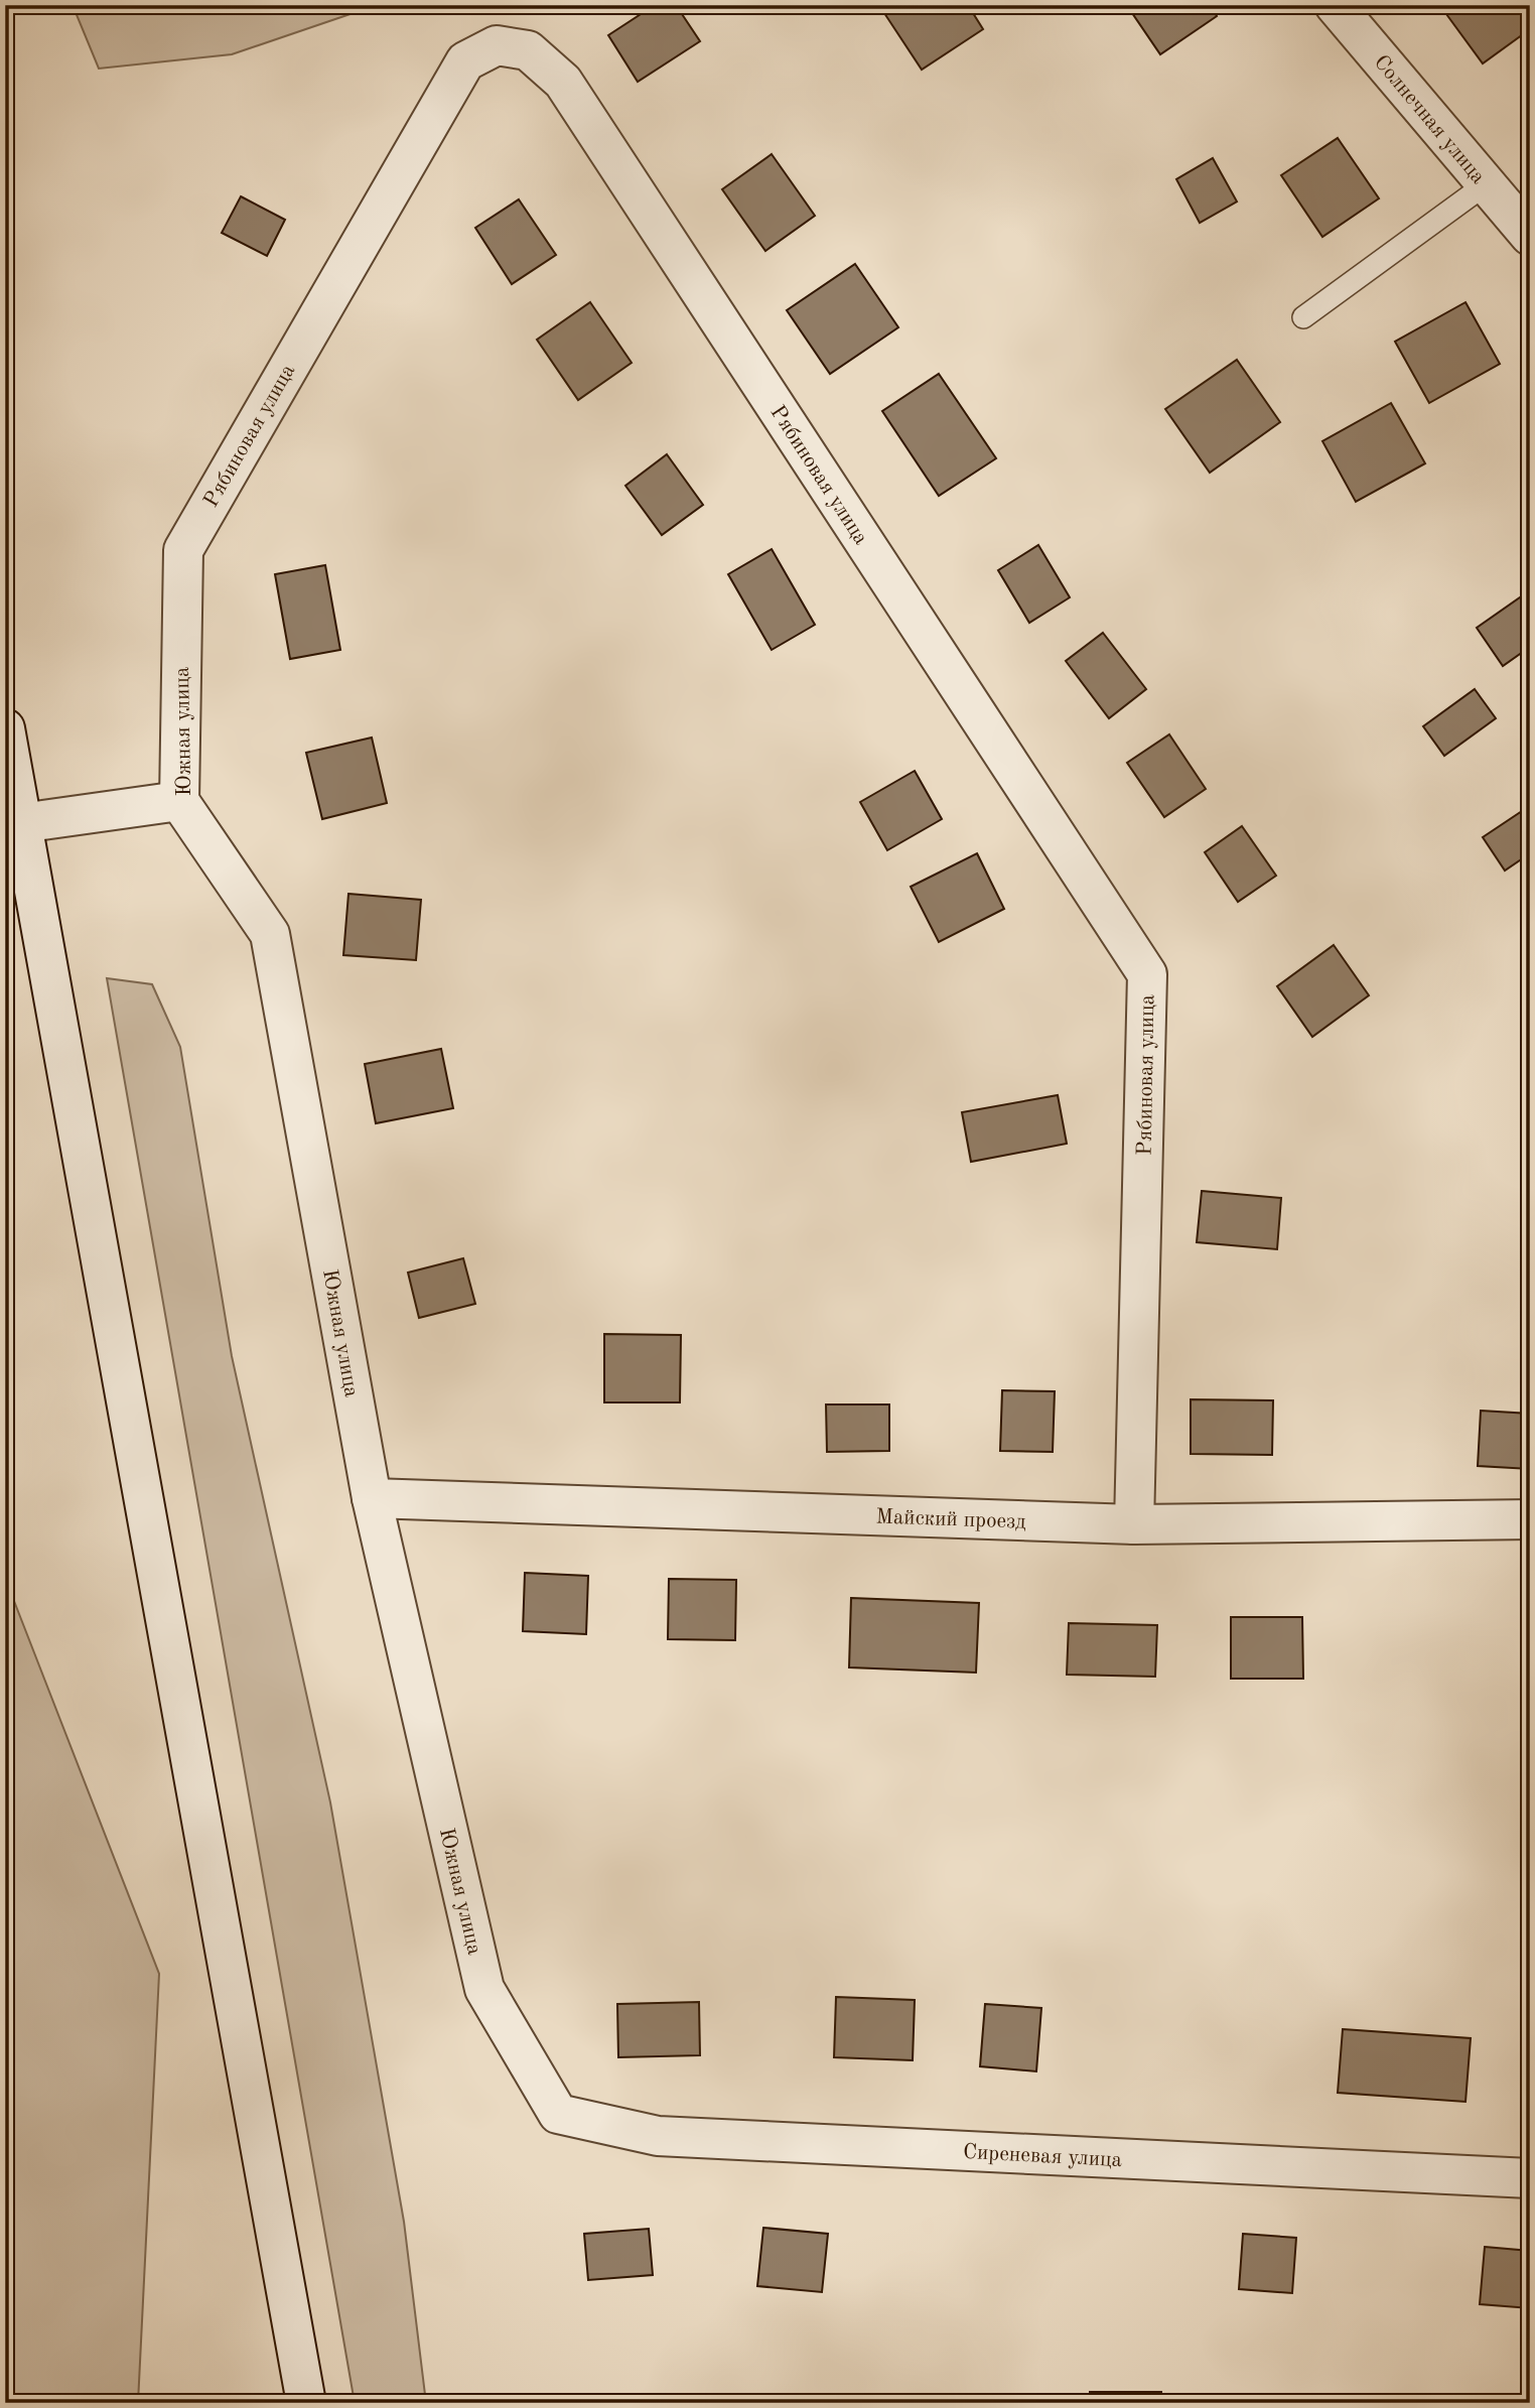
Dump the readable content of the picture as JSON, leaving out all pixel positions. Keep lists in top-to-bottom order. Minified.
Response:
{"streets":{"street":["Солнечная улица","Рябиновая улица","Южная улица","Майский проезд","Сиреневая улица"]},"crossings":[["Рябиновая улица","Южная улица"],["Рябиновая улица","Майский проезд"],["Южная улица","Майский проезд"],["Южная улица","Сиреневая улица"]]}
